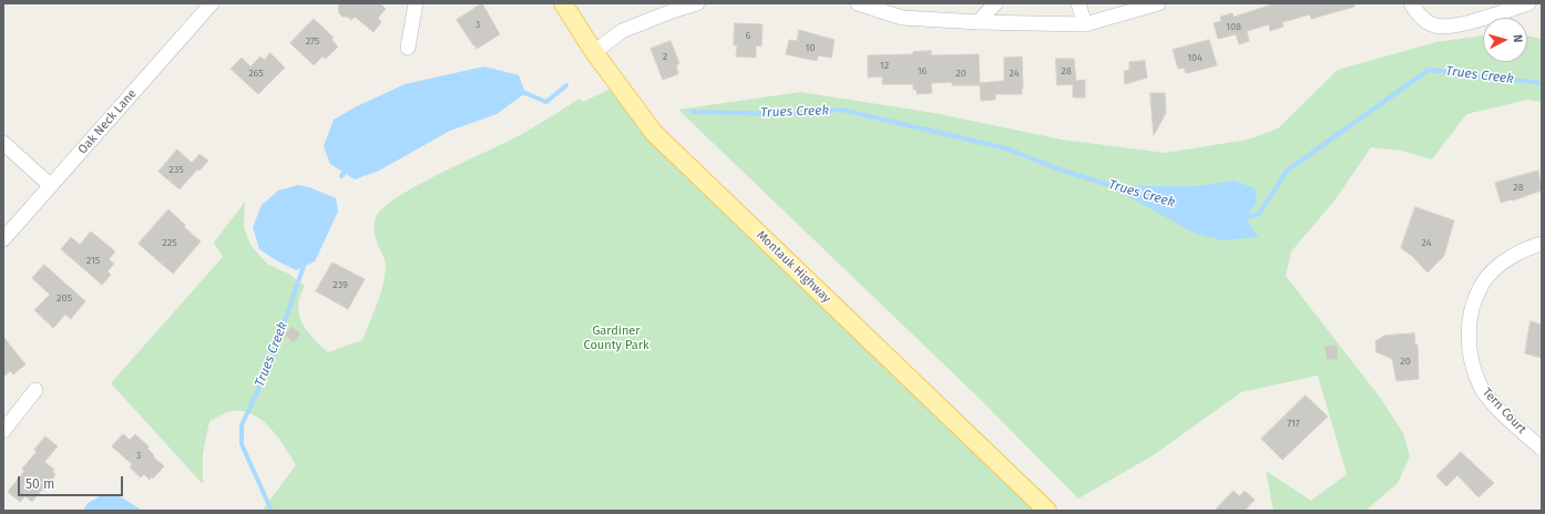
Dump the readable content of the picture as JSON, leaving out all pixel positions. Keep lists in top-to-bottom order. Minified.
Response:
{"streets":{"main road":["Montauk Highway"],"street":["Oak Neck Lane","Tern Court"]},"water":["Trues Creek"],"parks":["Gardiner County Park"],"house_numbers":["3","108","6","275","10","2","104","12","16","28","265","20","24","235","28","225","24","215","239","205","20","717","3"],"scale_bar":"50 m","north":"right"}
